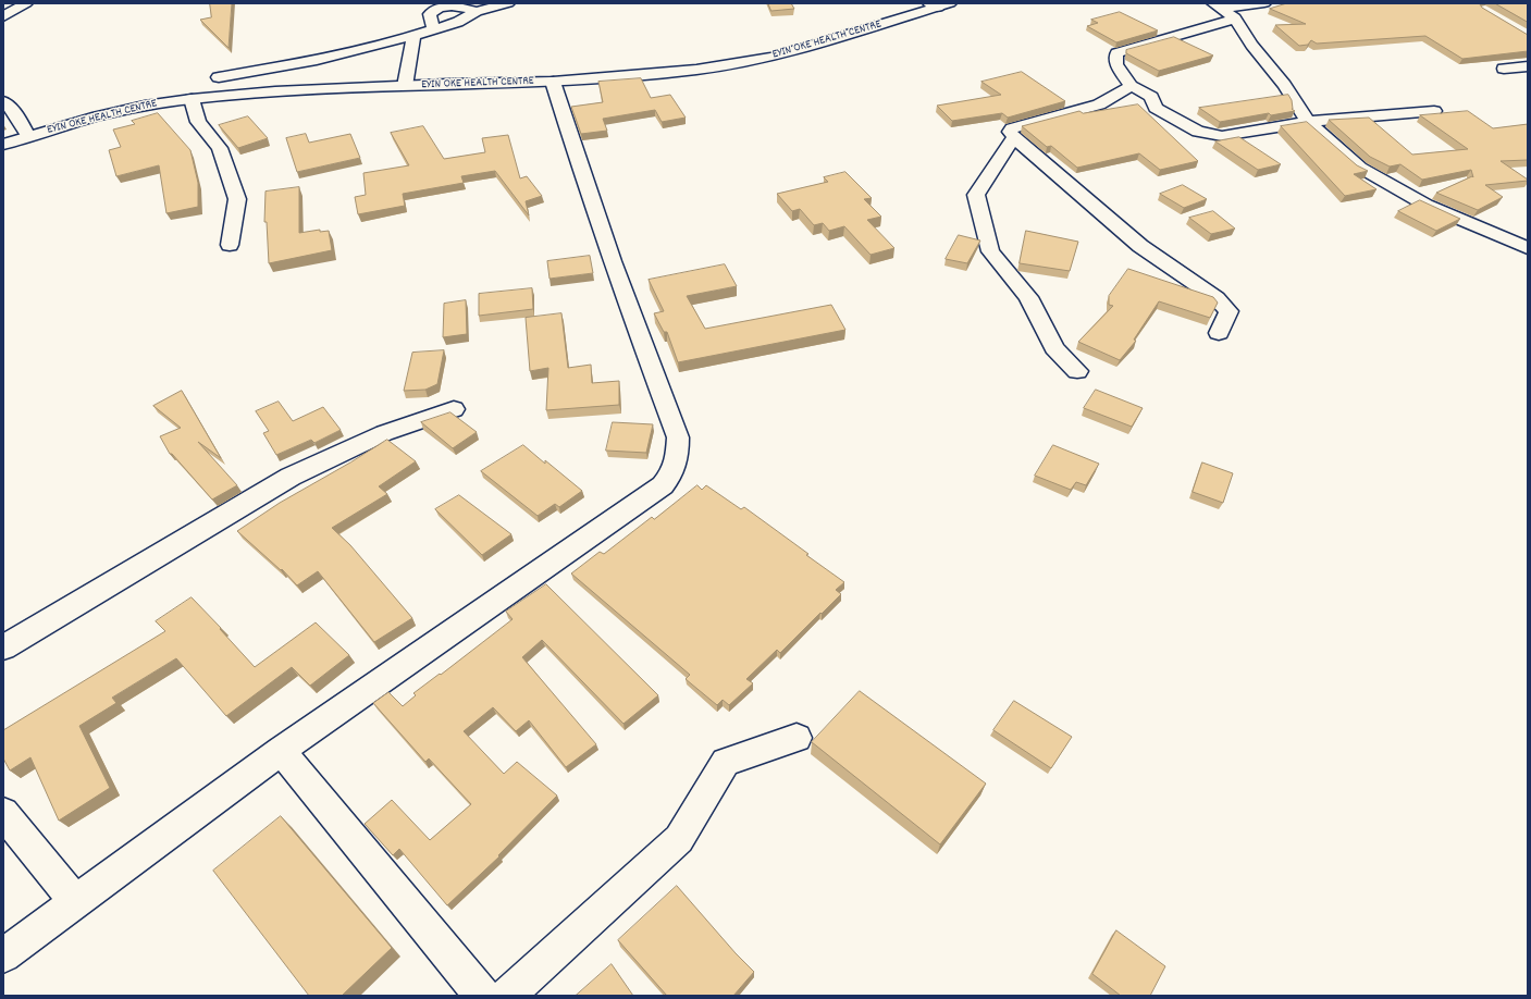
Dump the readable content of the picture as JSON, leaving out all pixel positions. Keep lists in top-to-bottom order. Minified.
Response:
{"streets":{"street":["EYIN OKE HEALTH CENTRE"]}}
